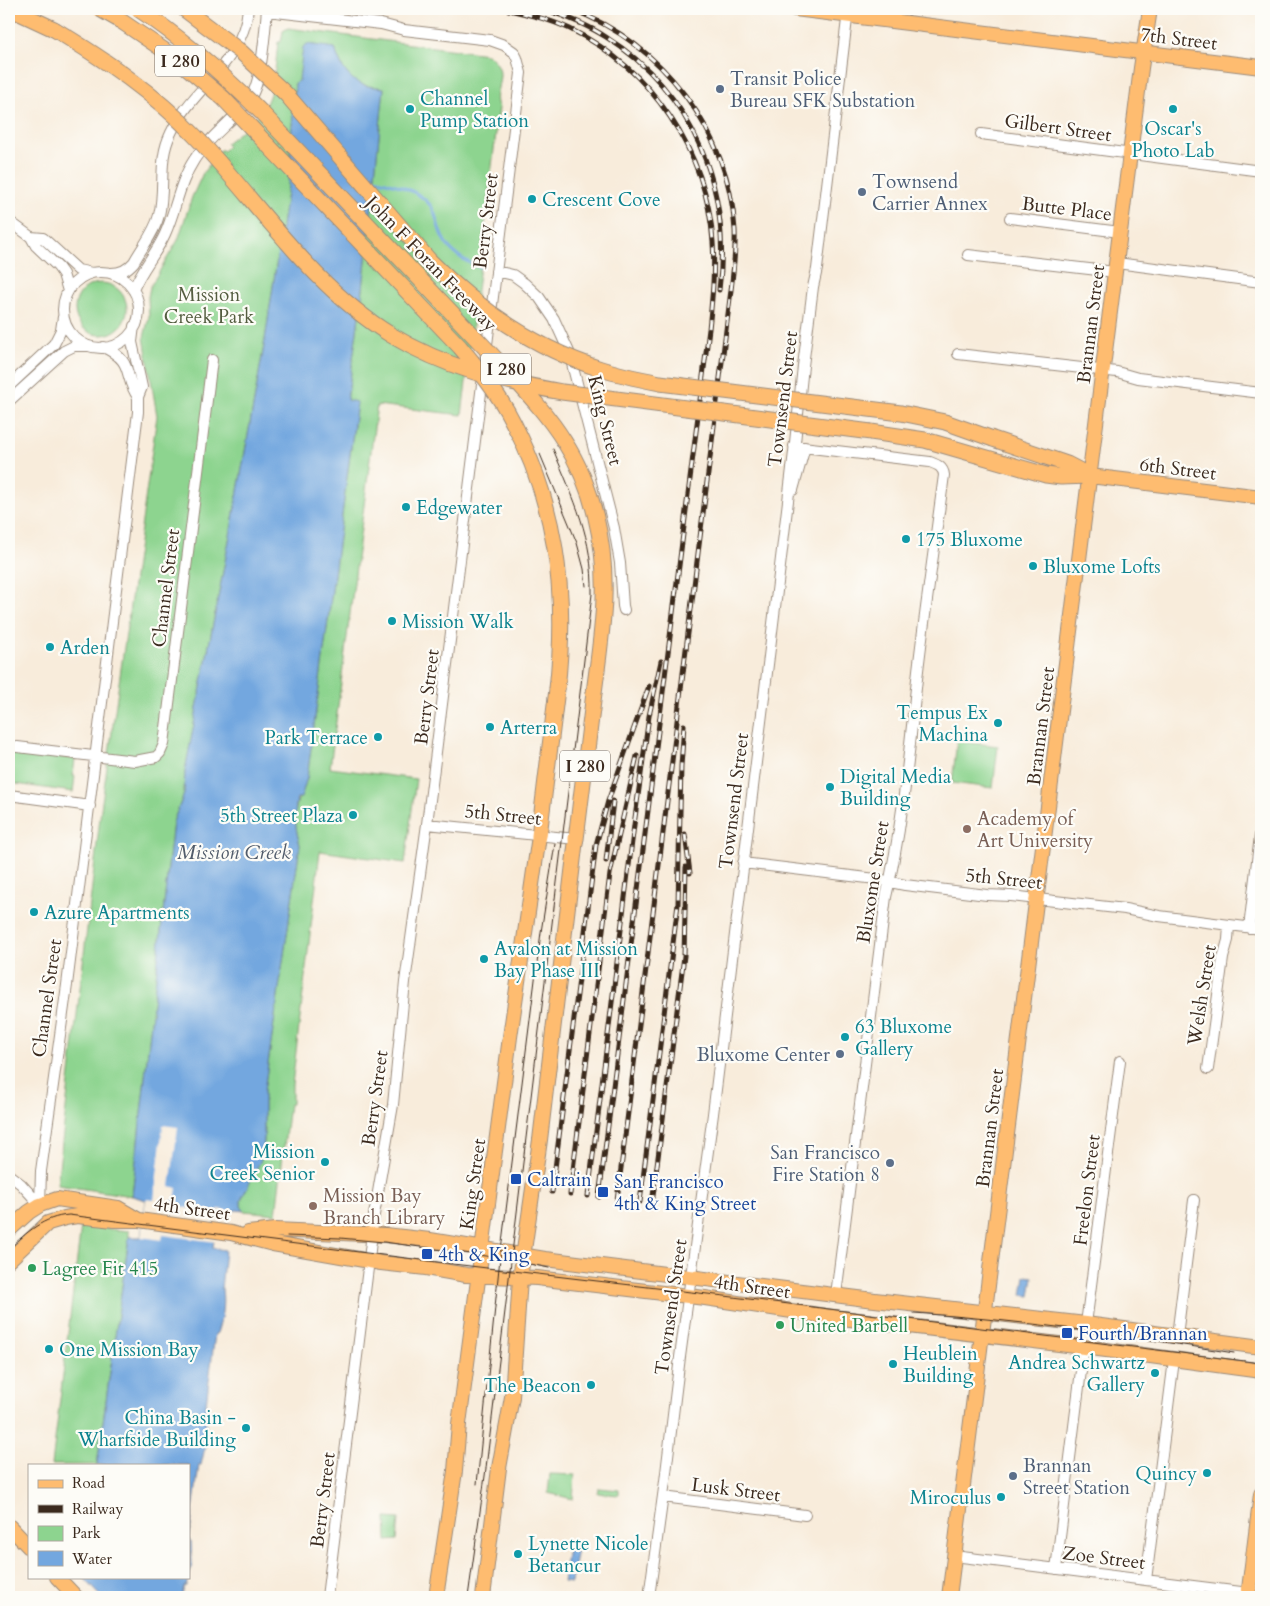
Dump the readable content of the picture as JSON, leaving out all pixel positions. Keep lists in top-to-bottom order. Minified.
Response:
{"streets":{"highway":["I 280","John F Foran Freeway"],"main road":["7th Street","Brannan Street","King Street","6th Street","4th Street"],"street":["Gilbert Street","Butte Place","Berry Street","Townsend Street","Channel Street","5th Street","Bluxome Street","Welsh Street","Freelon Street","Lusk Street","Zoe Street"]},"crossings":[["7th Street","Brannan Street"],["7th Street","Townsend Street"],["I 280","King Street"],["I 280","5th Street"],["Gilbert Street","Brannan Street"],["Butte Place","Brannan Street"],["Berry Street","King Street"],["Berry Street","5th Street"],["Berry Street","4th Street"],["John F Foran Freeway","5th Street"],["Brannan Street","6th Street"],["Brannan Street","5th Street"],["Brannan Street","4th Street"],["Brannan Street","Zoe Street"],["Townsend Street","5th Street"],["Townsend Street","Bluxome Street"],["Townsend Street","4th Street"],["Townsend Street","Lusk Street"],["King Street","5th Street"],["King Street","4th Street"],["Channel Street","4th Street"],["5th Street","Bluxome Street"],["5th Street","Welsh Street"],["Bluxome Street","4th Street"],["Freelon Street","4th Street"]],"water":["Mission Creek"],"parks":["Mission Creek Park"],"places":{"other":["Transit Police Bureau SFK Substation","Channel Pump Station","Oscar's Photo Lab","Townsend Carrier Annex","Crescent Cove","Edgewater","175 Bluxome","Bluxome Lofts","Mission Walk","Arden","Tempus Ex Machina","Arterra","Park Terrace","Digital Media Building","5th Street Plaza","Academy of Art University","Azure Apartments","Avalon at Mission Bay Phase III","63 Bluxome Gallery","Bluxome Center","Mission Creek Senior","San Francisco Fire Station 8","Mission Bay Branch Library","Lagree Fit 415","United Barbell","One Mission Bay","Heublein Building","Andrea Schwartz Gallery","The Beacon","China Basin - Wharfside Building","Quincy","Brannan Street Station","Miroculus","Lynette Nicole Betancur"],"transit":["Caltrain","San Francisco 4th & King Street","4th & King","Fourth/Brannan"]},"legend":["Road","Railway","Park","Water"]}
